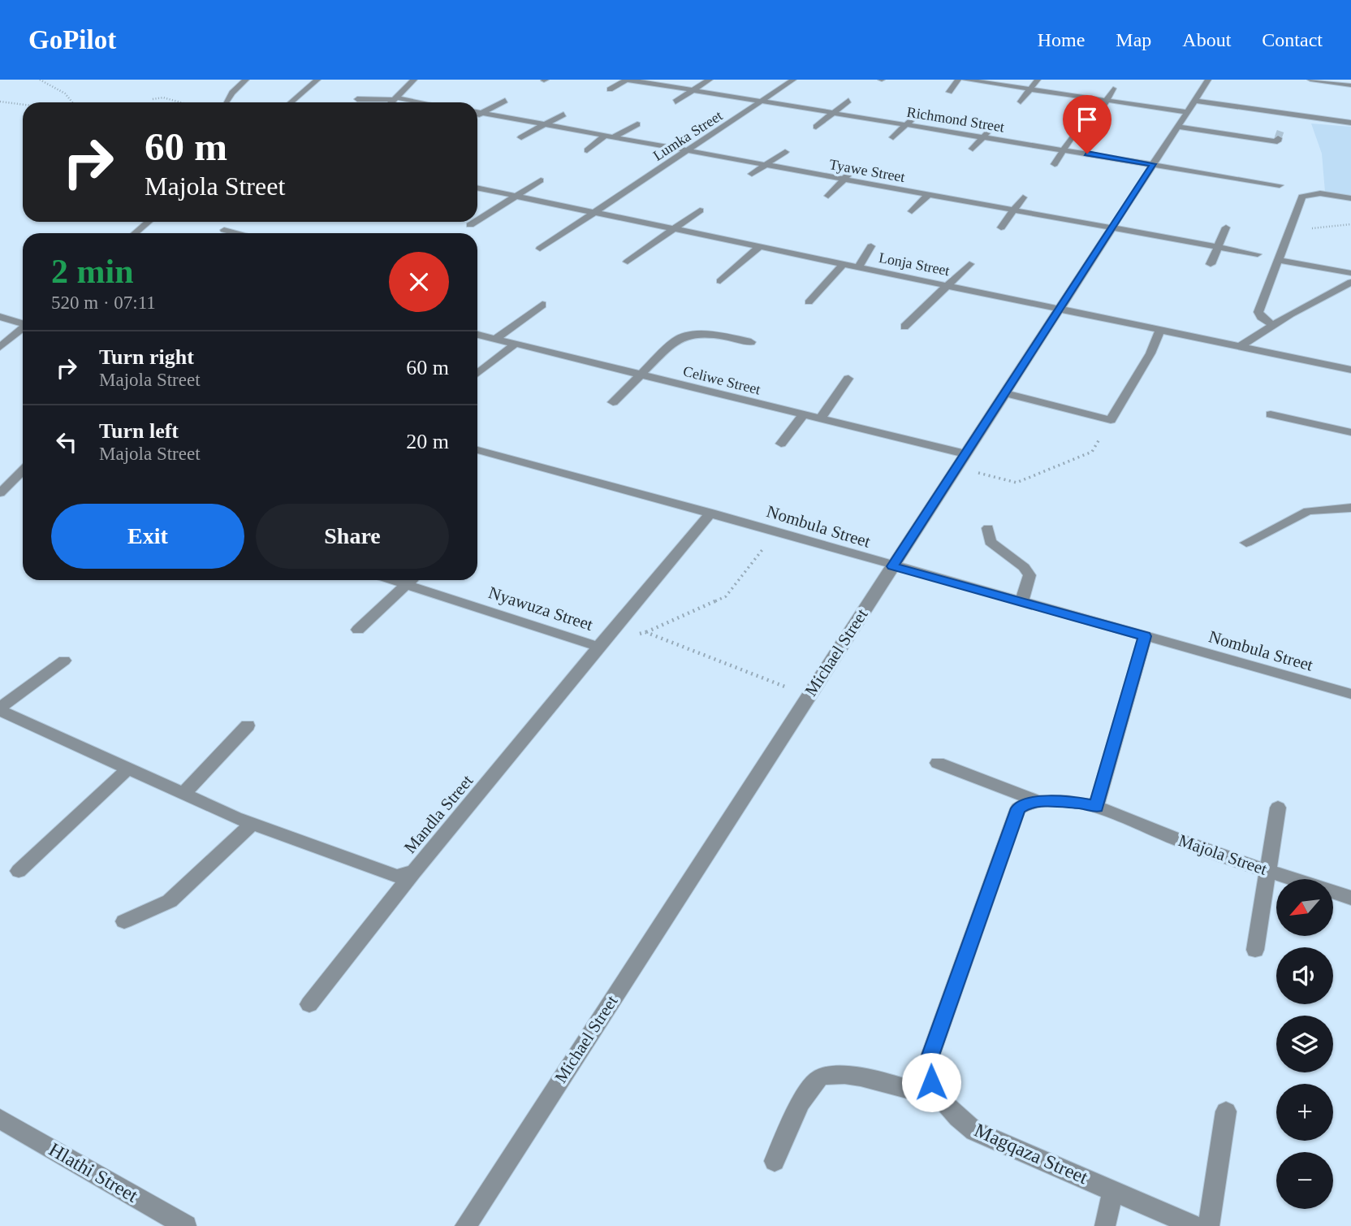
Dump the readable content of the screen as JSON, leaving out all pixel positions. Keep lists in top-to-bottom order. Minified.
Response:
{"streets":{"street":["Richmond Street","Lumka Street","Tyawe Street","Lonja Street","Celiwe Street","Nombula Street","Nyawuza Street","Michael Street","Mandla Street","Majola Street","Magqaza Street","Hlathi Street"]},"crossings":[["Richmond Street","Lumka Street"],["Richmond Street","Michael Street"],["Lumka Street","Tyawe Street"],["Lumka Street","Lonja Street"],["Tyawe Street","Michael Street"],["Lonja Street","Michael Street"],["Celiwe Street","Michael Street"],["Nombula Street","Michael Street"],["Nombula Street","Mandla Street"],["Nyawuza Street","Mandla Street"],["Majola Street","Magqaza Street"]],"north":"bottom left","page":{"header":"GoPilot","nav":["Home","Map","About","Contact"],"turn":["60 m","Majola Street"],"heading":["2 min","520 m · 07:11"],"list":[{"name":"Turn right","note":"Majola Street","value":"60 m"},{"name":"Turn left","note":"Majola Street","value":"20 m"}],"buttons":["Exit","Share"],"map_buttons":["+","−"]}}
